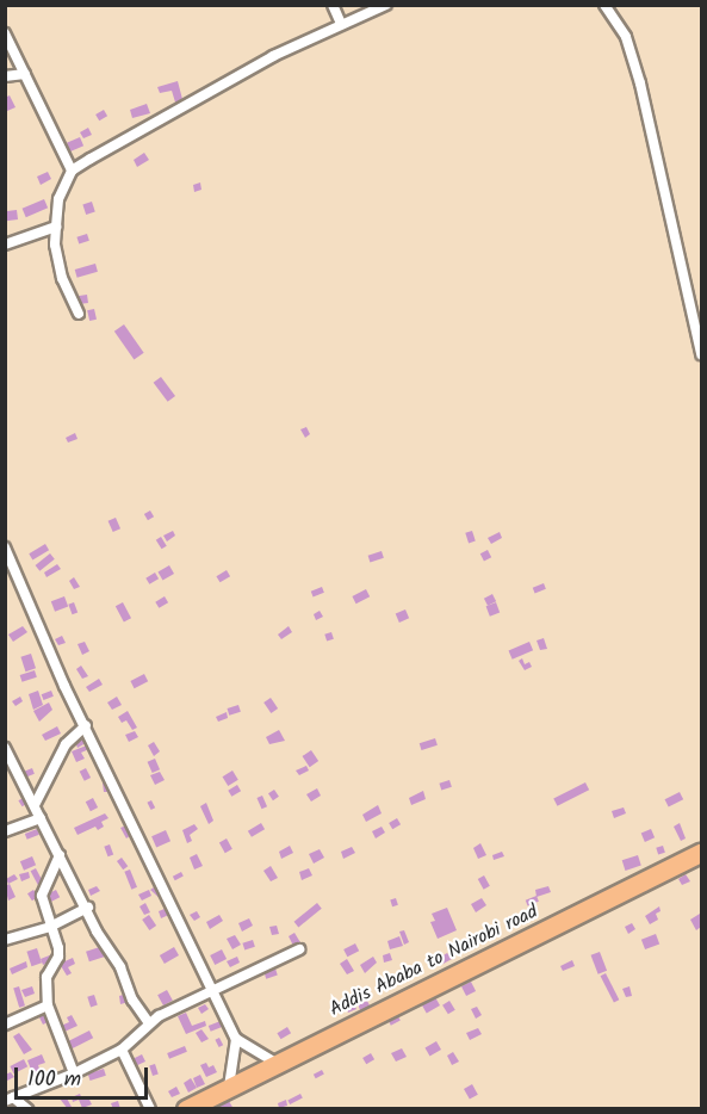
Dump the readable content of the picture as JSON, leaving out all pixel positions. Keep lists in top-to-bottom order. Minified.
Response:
{"streets":{"highway":["Addis Ababa to Nairobi road"]},"scale_bar":"100 m"}
